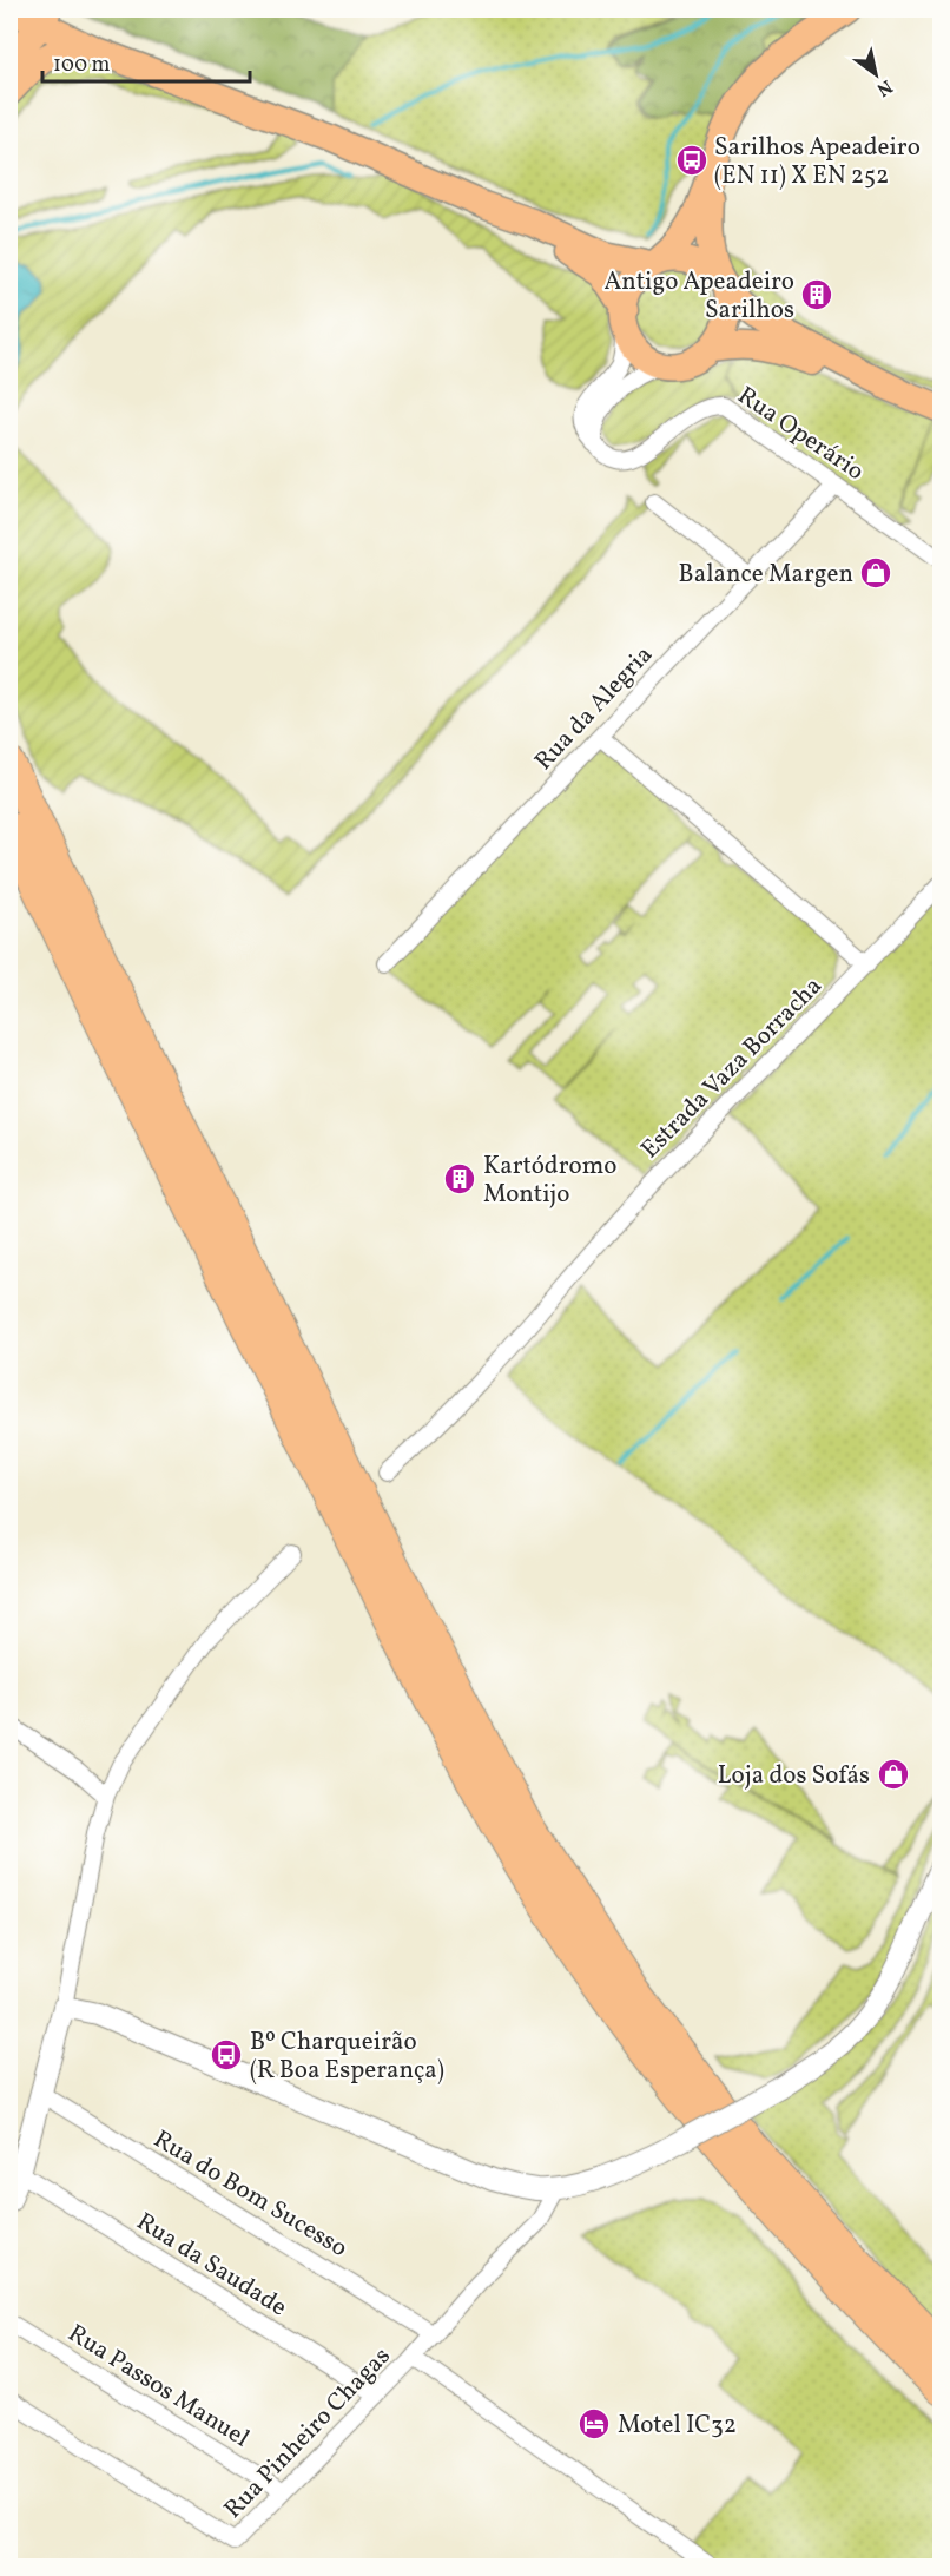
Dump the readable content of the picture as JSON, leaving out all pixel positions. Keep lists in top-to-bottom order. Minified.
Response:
{"streets":{"street":["Rua Operário","Rua da Alegria","Estrada Vaza Borracha","Rua do Bom Sucesso","Rua da Saudade","Rua Passos Manuel","Rua Pinheiro Chagas"]},"crossings":[["Rua Operário","Rua da Alegria"],["Rua do Bom Sucesso","Rua Pinheiro Chagas"],["Rua da Saudade","Rua Pinheiro Chagas"],["Rua Passos Manuel","Rua Pinheiro Chagas"]],"places":{"bus stop":["Sarilhos Apeadeiro (EN 11) X EN 252","Bº Charqueirão (R Boa Esperança)"],"building":["Antigo Apeadeiro Sarilhos","Kartódromo Montijo"],"shop":["Balance Margen","Loja dos Sofás"],"hotel":["Motel IC32"]},"scale_bar":"100 m","north":"bottom right"}
